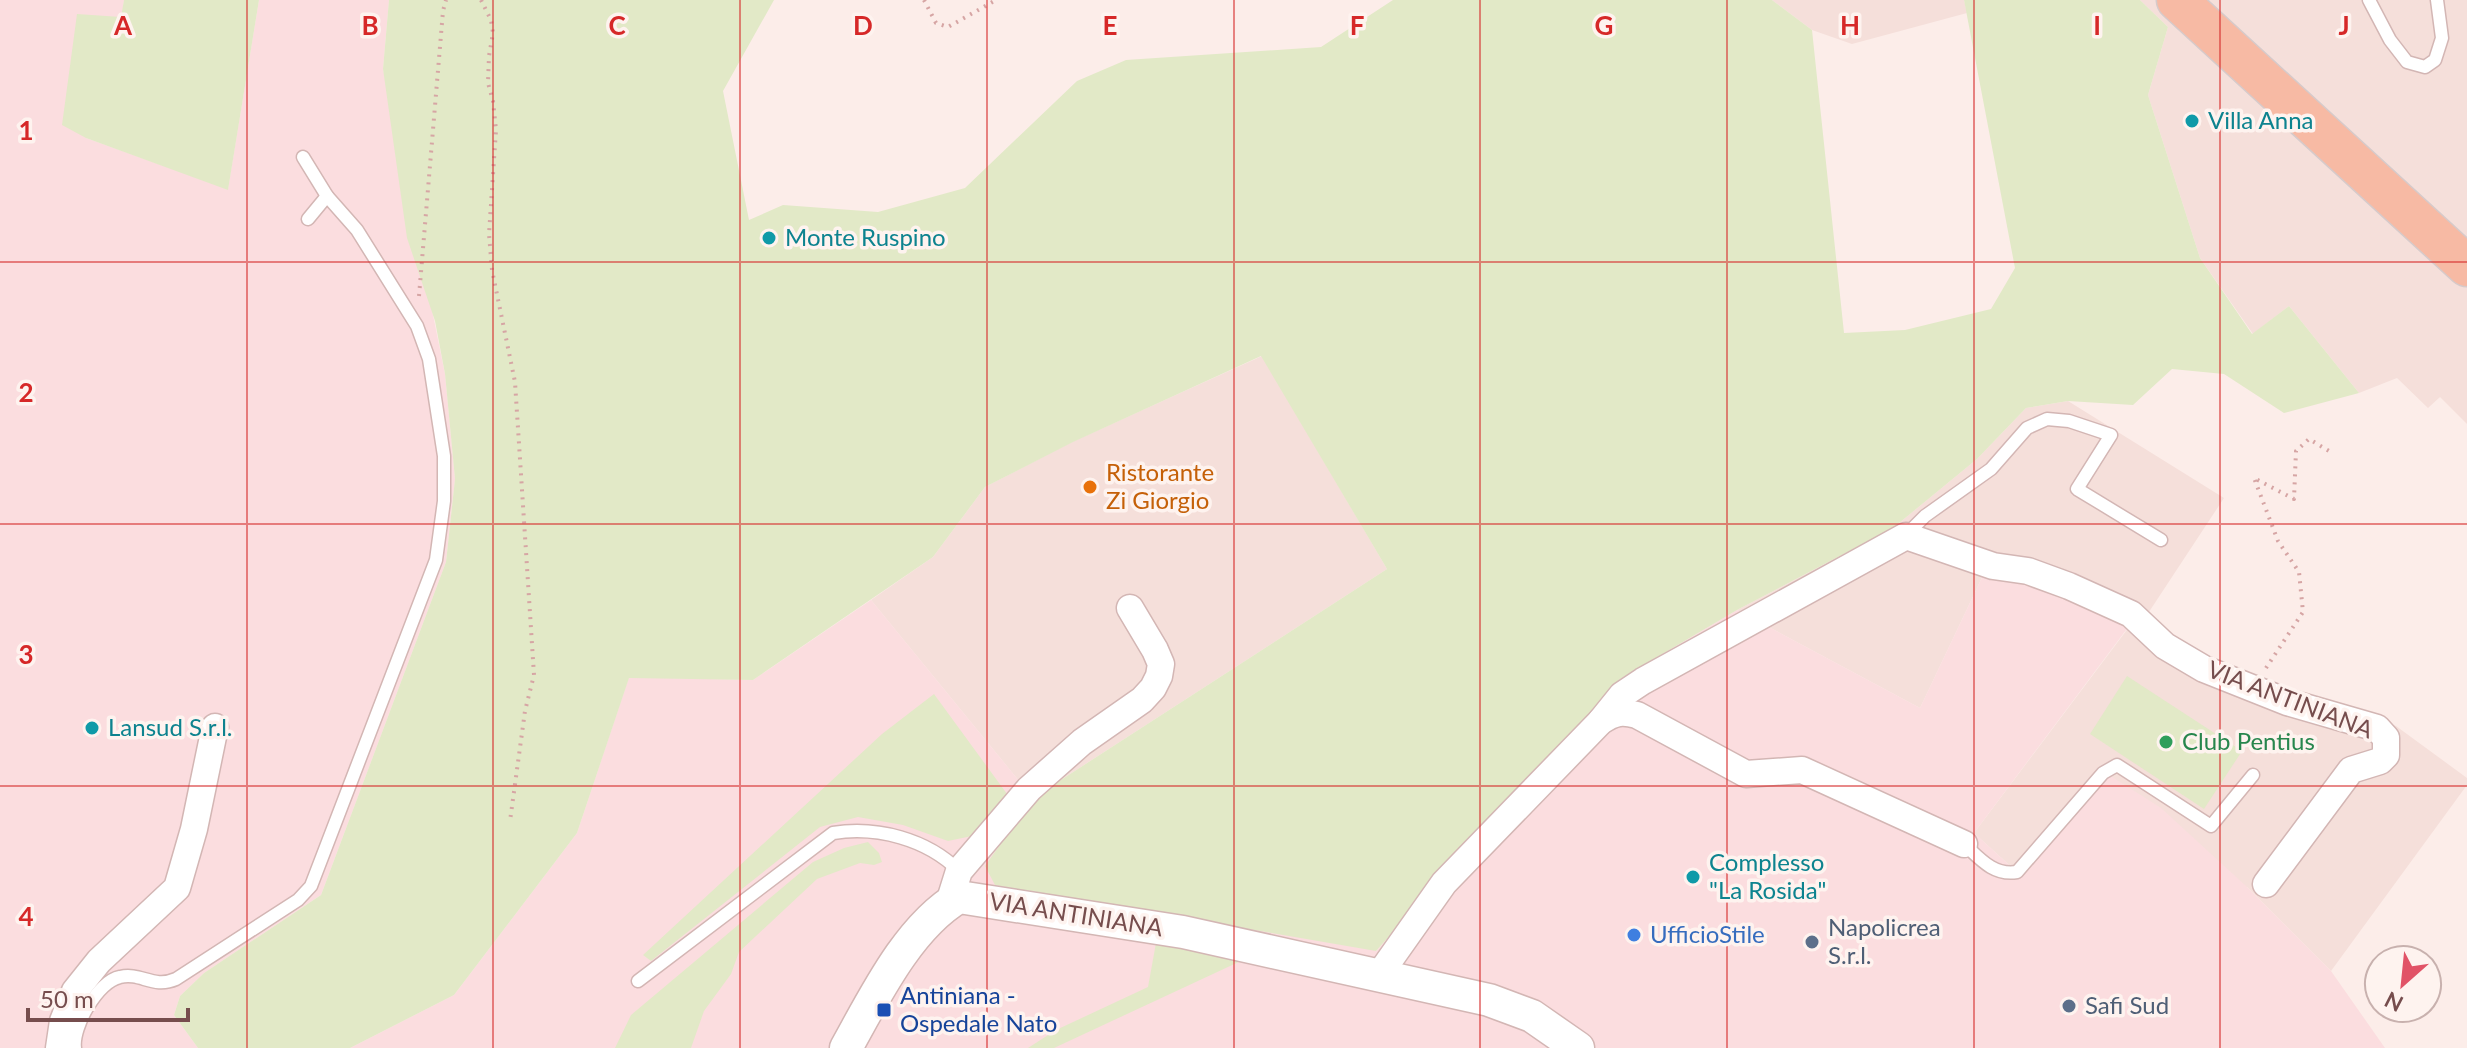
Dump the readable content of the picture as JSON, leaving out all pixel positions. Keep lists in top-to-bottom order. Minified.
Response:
{"streets":{"street":["VIA ANTINIANA"]},"places":{"other":["Villa Anna","Monte Ruspino","Ristorante Zi Giorgio","Lansud S.r.l.","Club Pentius","Complesso \"La Rosida\"","UfficioStile","Napolicrea S.r.l.","Safi Sud"],"transit":["Antiniana - Ospedale Nato"]},"scale_bar":"50 m","north":"bottom left","grid":{"columns":["A","B","C","D","E","F","G","H","I","J"],"rows":["1","2","3","4"]}}
